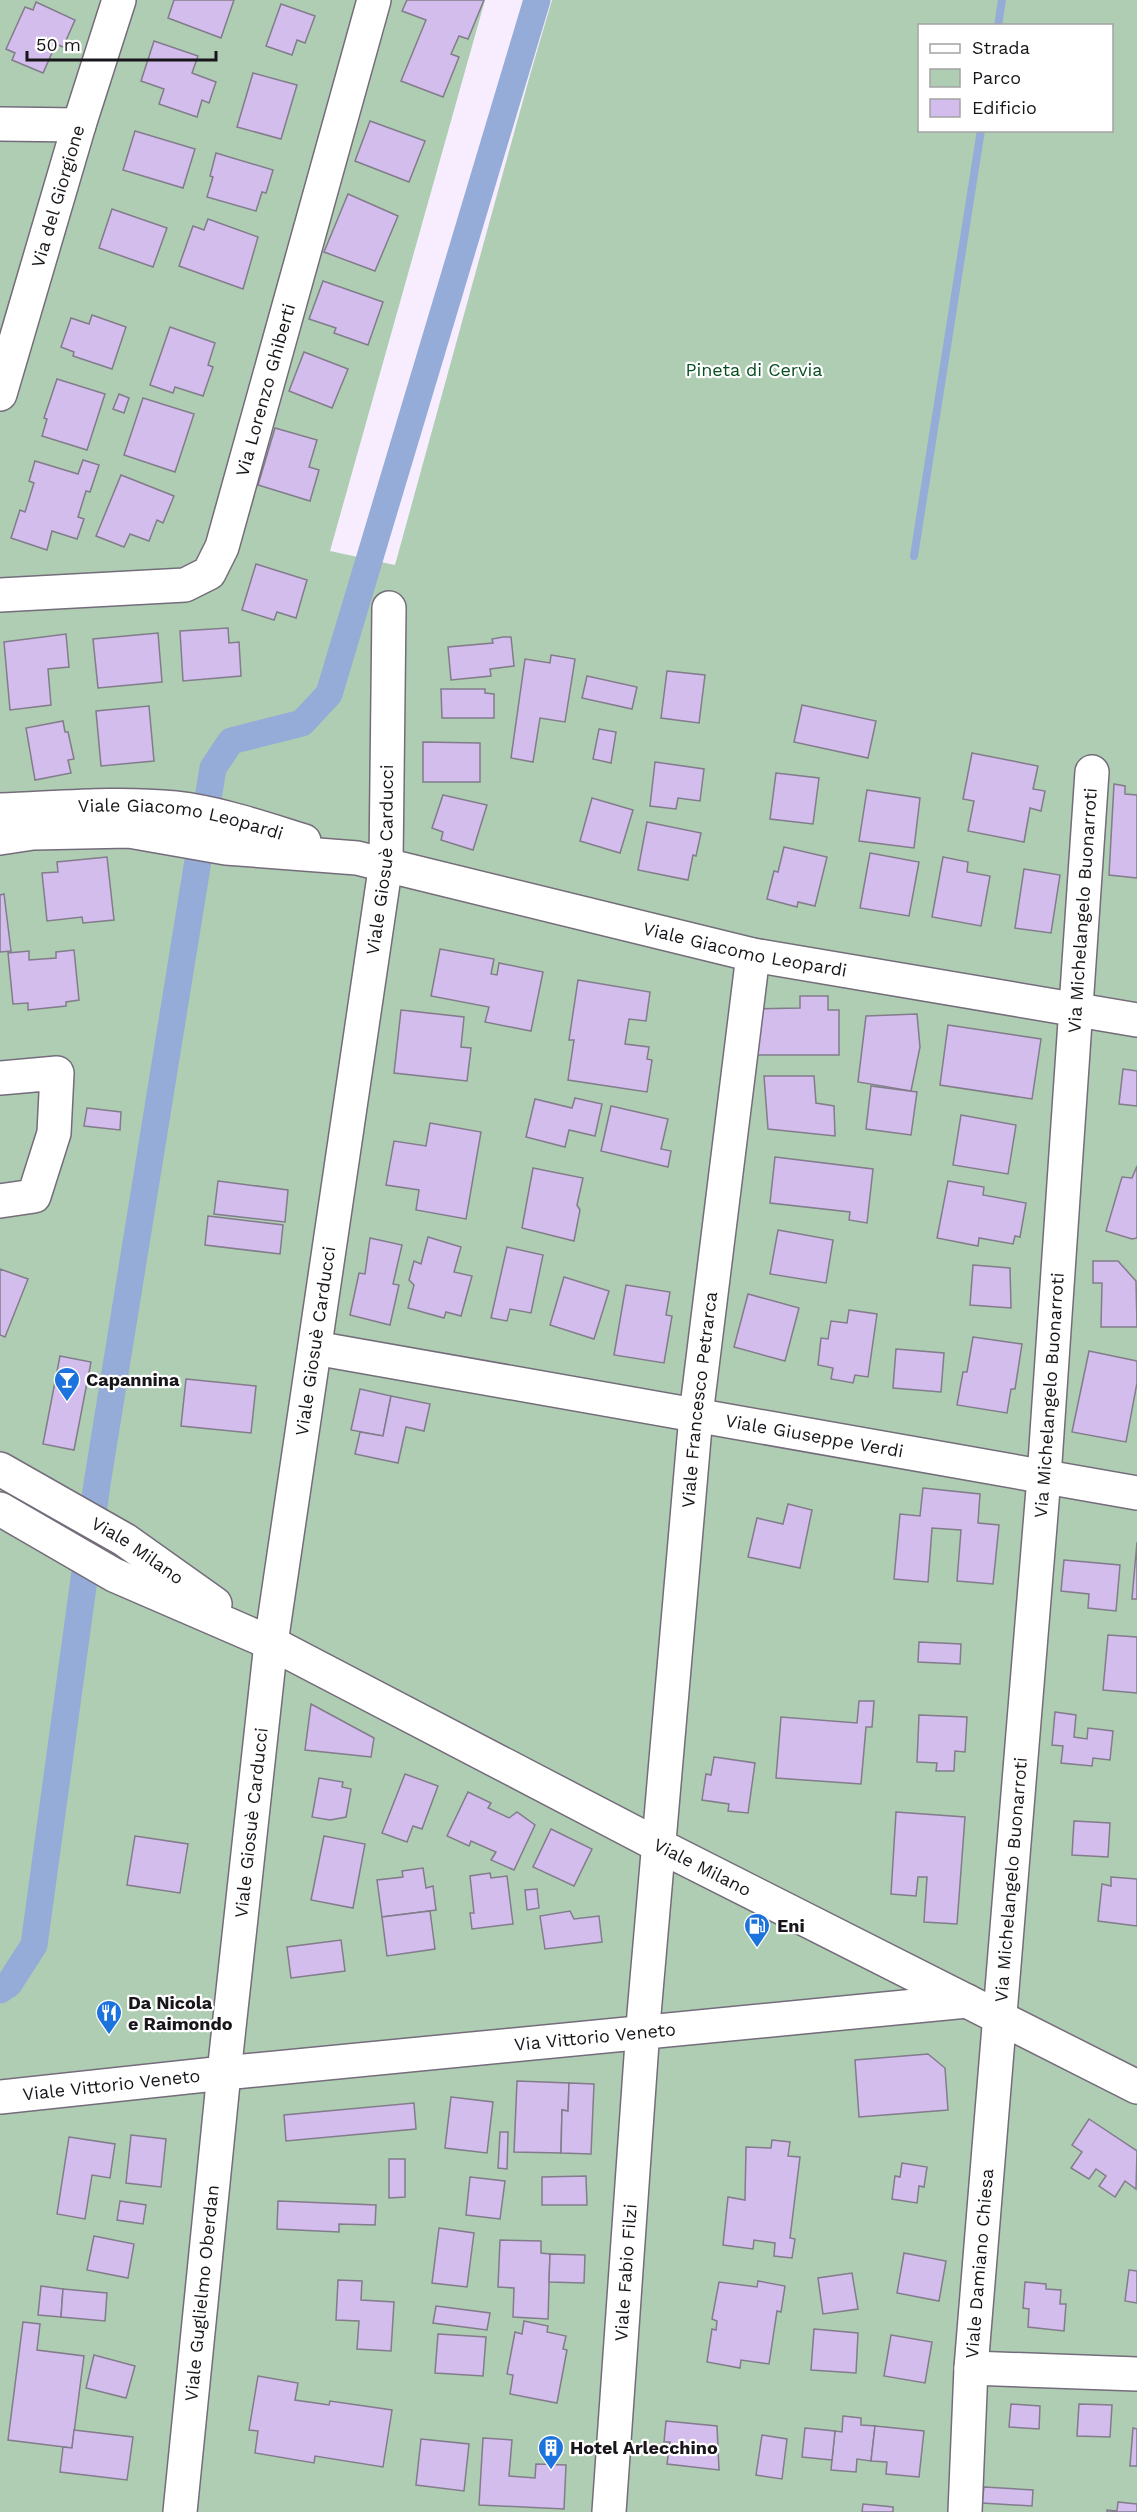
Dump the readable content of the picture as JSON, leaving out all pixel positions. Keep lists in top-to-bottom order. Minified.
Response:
{"streets":{"street":["Via del Giorgione","Via Lorenzo Ghiberti","Viale Giacomo Leopardi","Viale Giosuè Carducci","Via Michelangelo Buonarroti","Viale Francesco Petrarca","Viale Giuseppe Verdi","Viale Milano","Via Vittorio Veneto","Viale Vittorio Veneto","Viale Damiano Chiesa","Viale Fabio Filzi","Viale Guglielmo Oberdan"]},"crossings":[["Viale Giacomo Leopardi","Viale Giosuè Carducci"],["Viale Giacomo Leopardi","Via Michelangelo Buonarroti"],["Viale Giacomo Leopardi","Viale Francesco Petrarca"],["Viale Giosuè Carducci","Viale Giuseppe Verdi"],["Viale Giosuè Carducci","Viale Milano"],["Viale Giosuè Carducci","Via Vittorio Veneto"],["Viale Giosuè Carducci","Viale Vittorio Veneto"],["Viale Giosuè Carducci","Viale Guglielmo Oberdan"],["Via Michelangelo Buonarroti","Viale Giuseppe Verdi"],["Via Michelangelo Buonarroti","Viale Milano"],["Via Michelangelo Buonarroti","Viale Damiano Chiesa"],["Viale Francesco Petrarca","Viale Giuseppe Verdi"],["Viale Francesco Petrarca","Viale Milano"],["Viale Francesco Petrarca","Via Vittorio Veneto"],["Viale Francesco Petrarca","Viale Fabio Filzi"],["Viale Milano","Via Vittorio Veneto"],["Viale Milano","Viale Damiano Chiesa"],["Via Vittorio Veneto","Viale Vittorio Veneto"],["Via Vittorio Veneto","Viale Fabio Filzi"],["Via Vittorio Veneto","Viale Guglielmo Oberdan"],["Viale Vittorio Veneto","Viale Guglielmo Oberdan"]],"parks":["Pineta di Cervia"],"places":{"bar":["Capannina"],"fuel station":["Eni"],"restaurant":["Da Nicola e Raimondo"],"building":["Hotel Arlecchino"]},"legend":["Strada","Parco","Edificio"],"scale_bar":"50 m"}
